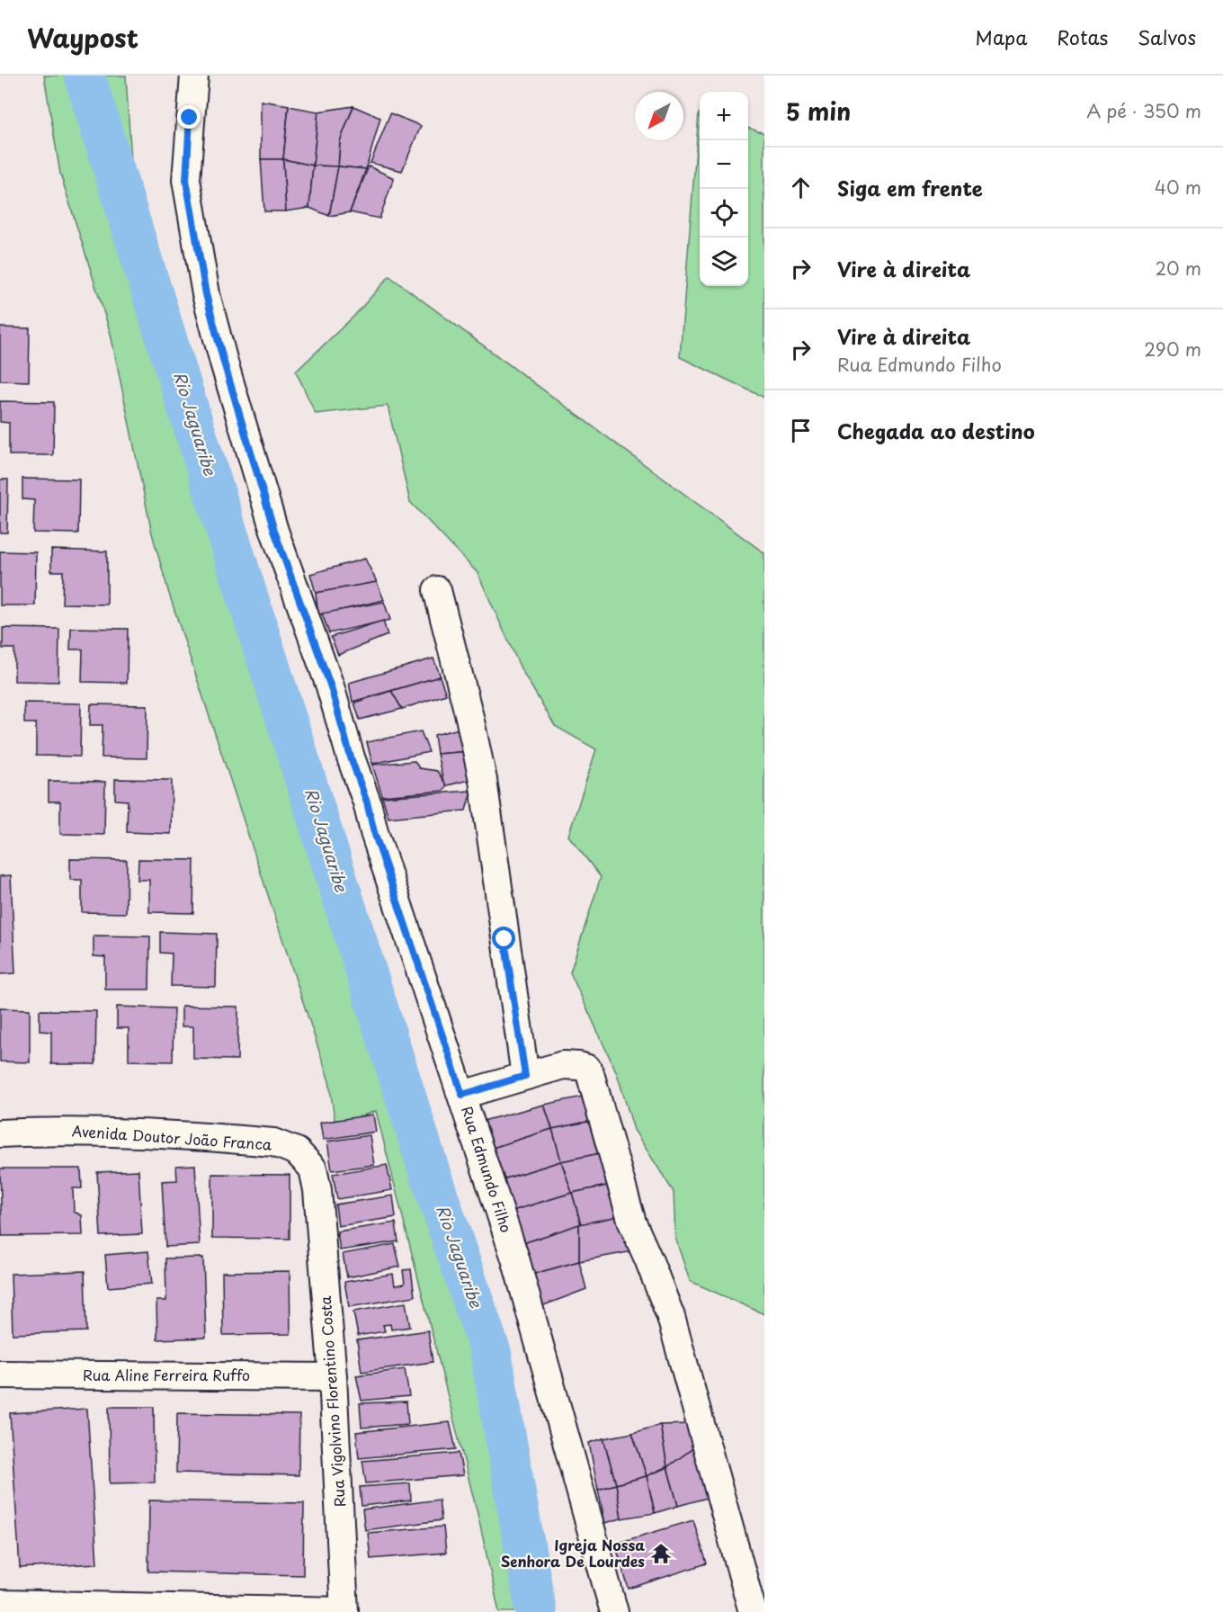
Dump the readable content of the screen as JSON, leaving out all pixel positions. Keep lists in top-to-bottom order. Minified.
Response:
{"streets":{"street":["Avenida Doutor João Franca","Rua Edmundo Filho","Rua Aline Ferreira Ruffo","Rua Vigolvino Florentino Costa"]},"crossings":[["Avenida Doutor João Franca","Rua Vigolvino Florentino Costa"],["Rua Aline Ferreira Ruffo","Rua Vigolvino Florentino Costa"]],"water":["Rio Jaguaribe"],"places":{"temple":["Igreja Nossa Senhora De Lourdes"]},"north":"bottom left","page":{"header":"Waypost","nav":["Mapa","Rotas","Salvos"],"heading":["5 min","A pé · 350 m"],"map_buttons":["+","−"],"list":[["Siga em frente","40 m"],["Vire à direita","20 m"],["Vire à direita","Rua Edmundo Filho","290 m"],"Chegada ao destino"]}}
